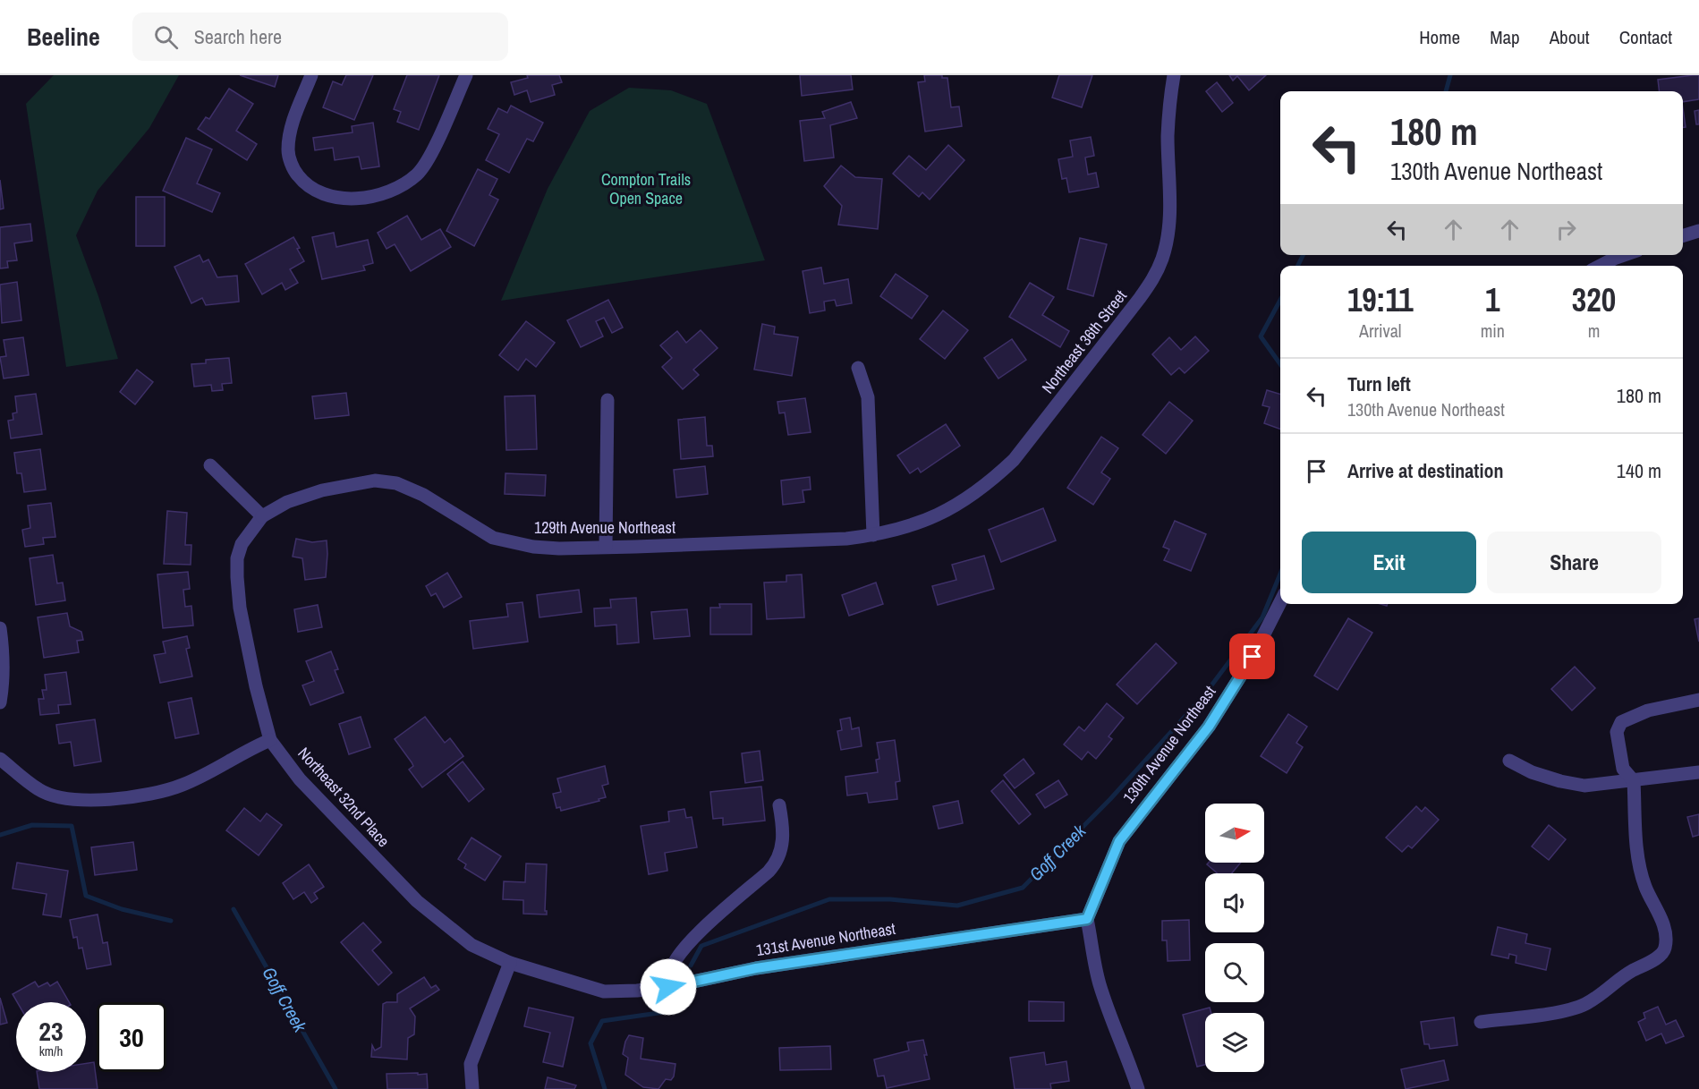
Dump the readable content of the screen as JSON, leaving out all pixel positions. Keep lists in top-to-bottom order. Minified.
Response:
{"streets":{"street":["Northeast 36th Street","129th Avenue Northeast","130th Avenue Northeast","Northeast 32nd Place","131st Avenue Northeast"]},"crossings":[["Northeast 36th Street","129th Avenue Northeast"],["129th Avenue Northeast","Northeast 32nd Place"],["130th Avenue Northeast","131st Avenue Northeast"],["Northeast 32nd Place","131st Avenue Northeast"]],"water":["Goff Creek"],"parks":["Compton Trails Open Space"],"north":"right","page":{"header":"Beeline","search":"Search here","nav":["Home","Map","About","Contact"],"turn":["180 m","130th Avenue Northeast"],"eta":["19:11","Arrival","1","min","320","m"],"list":[{"name":"Turn left","note":"130th Avenue Northeast","value":"180 m"},{"name":"Arrive at destination","value":"140 m"}],"buttons":["Exit","Share"],"speed":"23 km/h","limit":"30"}}
